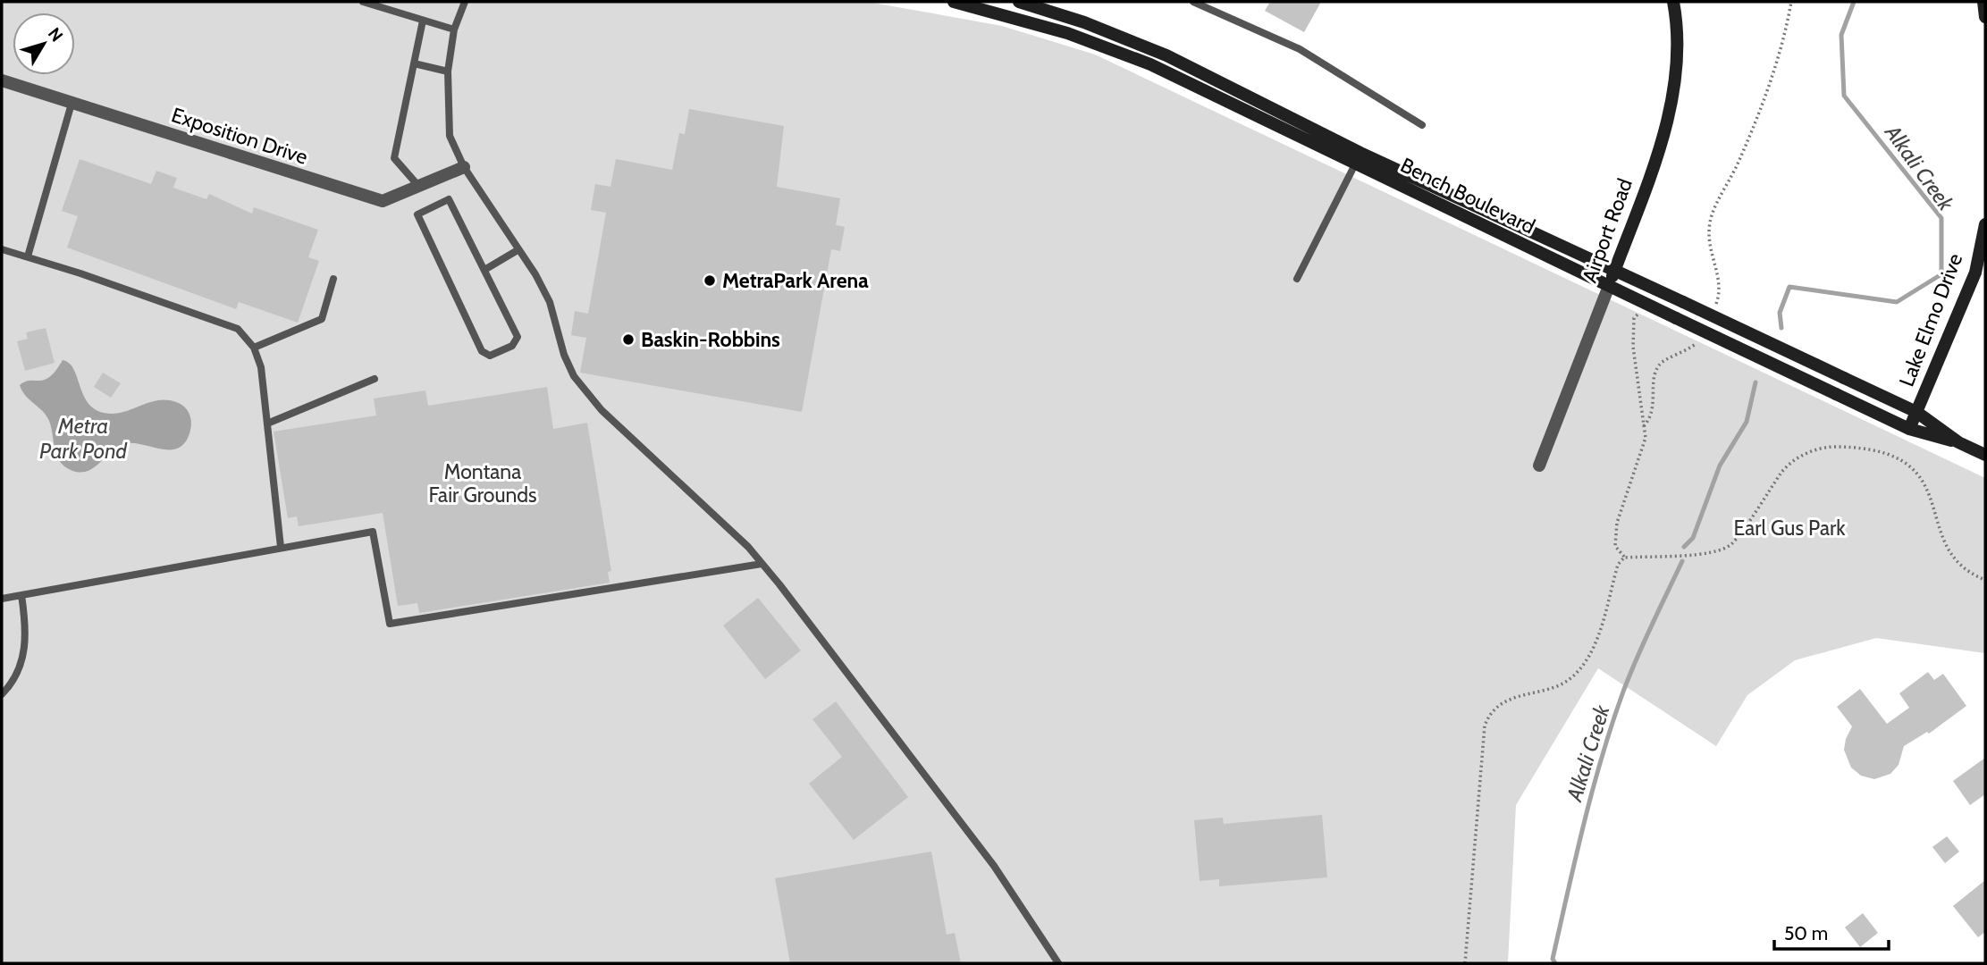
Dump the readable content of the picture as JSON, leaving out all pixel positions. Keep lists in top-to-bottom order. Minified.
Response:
{"streets":{"main road":["Bench Boulevard","Airport Road","Lake Elmo Drive"],"street":["Exposition Drive"]},"crossings":[["Bench Boulevard","Airport Road"],["Bench Boulevard","Lake Elmo Drive"]],"water":["Alkali Creek","Metra Park Pond"],"parks":["Montana Fair Grounds","Earl Gus Park"],"places":["MetraPark Arena","Baskin-Robbins"],"scale_bar":"50 m","north":"top right"}
